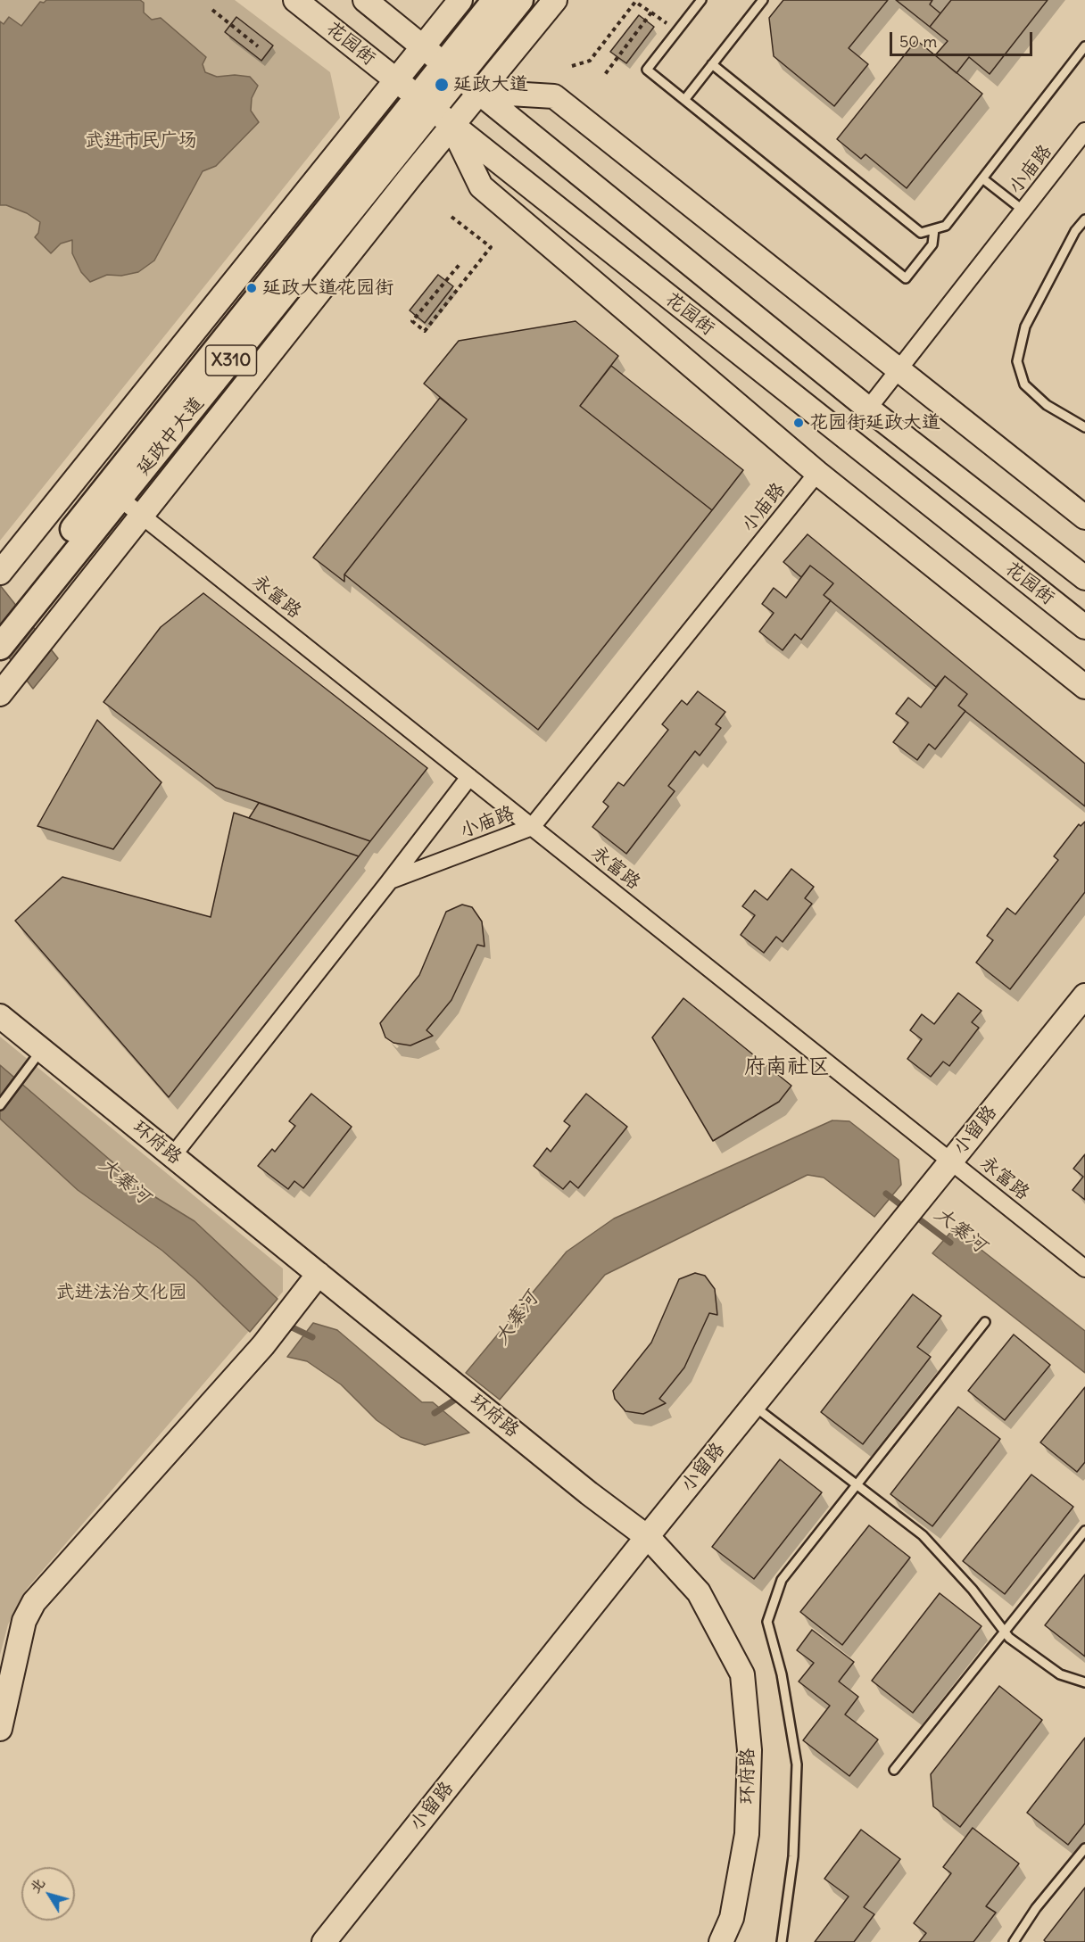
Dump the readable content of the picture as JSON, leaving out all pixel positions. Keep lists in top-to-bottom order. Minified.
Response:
{"streets":{"main road":["X310","延政中大道"],"street":["花园街","小庙路","永富路","小留路","环府路"]},"crossings":[["花园街","小庙路"],["花园街","X310"],["花园街","延政中大道"],["小庙路","永富路"],["X310","延政中大道"],["延政中大道","永富路"],["永富路","小留路"],["小留路","环府路"]],"districts":["府南社区"],"water":["大寨河"],"parks":["武进市民广场","武进法治文化园"],"places":["延政大道","延政大道花园街","花园街延政大道"],"scale_bar":"50 m","north":"top left"}
